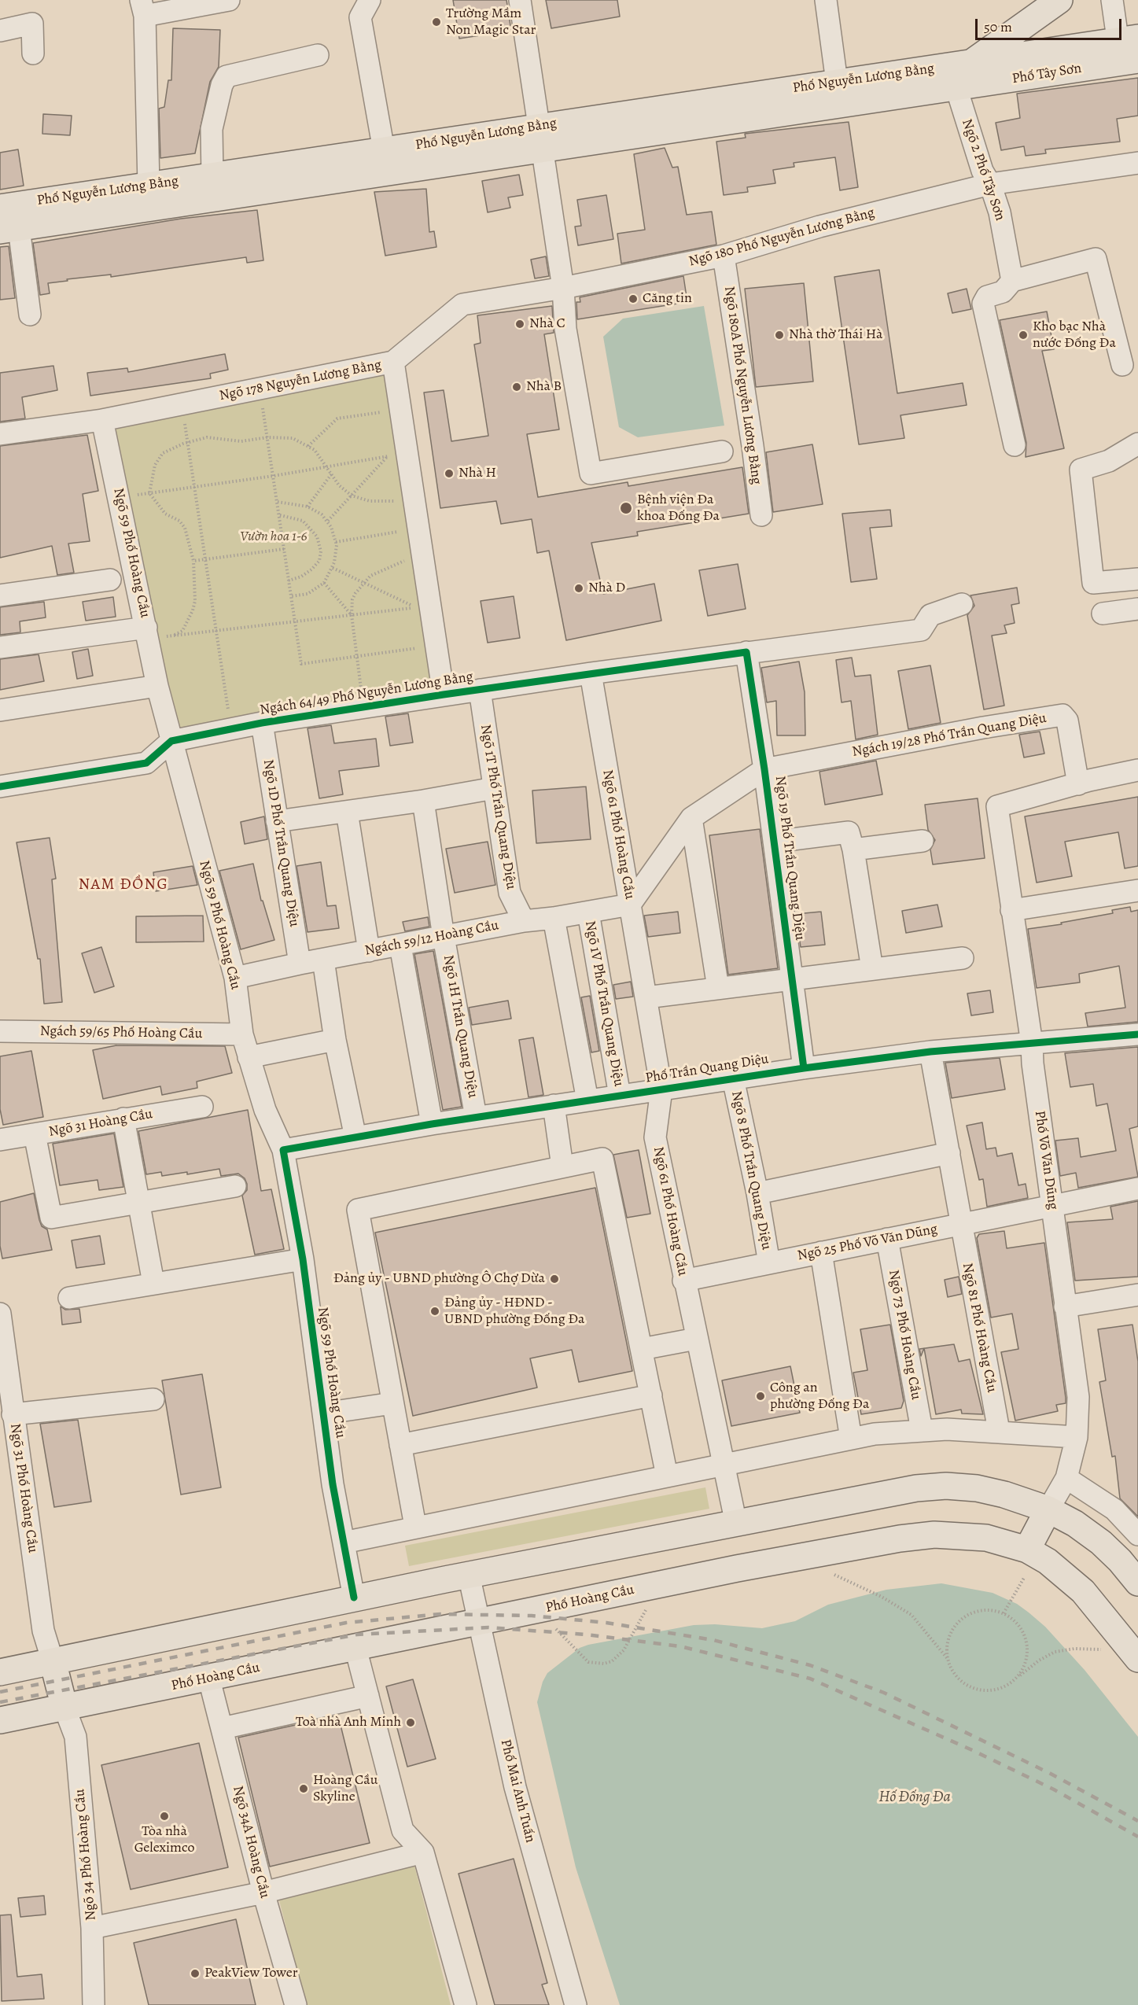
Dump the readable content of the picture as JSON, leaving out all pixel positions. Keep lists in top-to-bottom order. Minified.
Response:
{"streets":{"main road":["Phố Tây Sơn","Phố Nguyễn Lương Bằng","Phố Hoàng Cầu"],"street":["Ngõ 2 Phố Tây Sơn","Ngõ 180 Phố Nguyễn Lương Bằng","Ngõ 178 Nguyễn Lương Bằng","Ngõ 180A Phố Nguyễn Lương Bằng","Ngõ 59 Phố Hoàng Cầu","Ngách 64/49 Phố Nguyễn Lương Bằng","Ngách 19/28 Phố Trần Quang Diệu","Ngõ 1T Phố Trần Quang Diệu","Ngõ 61 Phố Hoàng Cầu","Ngõ 1D Phố Trần Quang Diệu","Ngõ 19 Phố Trần Quang Diệu","Ngách 59/12 Hoàng Cầu","Ngõ 1V Phố Trần Quang Diệu","Ngõ 1H Trần Quang Diệu","Ngách 59/65 Phố Hoàng Cầu","Phố Trần Quang Diệu","Ngõ 31 Hoàng Cầu","Phố Võ Văn Dũng","Ngõ 8 Phố Trần Quang Diệu","Ngõ 25 Phố Võ Văn Dũng","Ngõ 81 Phố Hoàng Cầu","Ngõ 73 Phố Hoàng Cầu","Ngõ 31 Phố Hoàng Cầu","Phố Mai Anh Tuấn","Ngõ 34A Hoàng Cầu","Ngõ 34 Phố Hoàng Cầu"]},"crossings":[["Phố Tây Sơn","Phố Nguyễn Lương Bằng"],["Phố Tây Sơn","Ngõ 2 Phố Tây Sơn"],["Phố Nguyễn Lương Bằng","Ngõ 2 Phố Tây Sơn"],["Ngõ 2 Phố Tây Sơn","Ngõ 180 Phố Nguyễn Lương Bằng"],["Ngõ 180 Phố Nguyễn Lương Bằng","Ngõ 178 Nguyễn Lương Bằng"],["Ngõ 180 Phố Nguyễn Lương Bằng","Ngõ 180A Phố Nguyễn Lương Bằng"],["Ngõ 178 Nguyễn Lương Bằng","Ngõ 59 Phố Hoàng Cầu"],["Ngõ 59 Phố Hoàng Cầu","Ngách 64/49 Phố Nguyễn Lương Bằng"],["Ngõ 59 Phố Hoàng Cầu","Ngách 59/12 Hoàng Cầu"],["Ngõ 59 Phố Hoàng Cầu","Ngách 59/65 Phố Hoàng Cầu"],["Ngõ 59 Phố Hoàng Cầu","Phố Trần Quang Diệu"],["Ngách 64/49 Phố Nguyễn Lương Bằng","Ngõ 1T Phố Trần Quang Diệu"],["Ngách 64/49 Phố Nguyễn Lương Bằng","Ngõ 61 Phố Hoàng Cầu"],["Ngách 64/49 Phố Nguyễn Lương Bằng","Ngõ 1D Phố Trần Quang Diệu"],["Ngách 64/49 Phố Nguyễn Lương Bằng","Ngõ 19 Phố Trần Quang Diệu"],["Ngách 19/28 Phố Trần Quang Diệu","Ngõ 19 Phố Trần Quang Diệu"],["Ngách 19/28 Phố Trần Quang Diệu","Phố Võ Văn Dũng"],["Ngõ 1T Phố Trần Quang Diệu","Ngách 59/12 Hoàng Cầu"],["Ngõ 61 Phố Hoàng Cầu","Ngách 59/12 Hoàng Cầu"],["Ngõ 61 Phố Hoàng Cầu","Phố Trần Quang Diệu"],["Ngõ 61 Phố Hoàng Cầu","Ngõ 25 Phố Võ Văn Dũng"],["Ngõ 1D Phố Trần Quang Diệu","Ngách 59/12 Hoàng Cầu"],["Ngõ 19 Phố Trần Quang Diệu","Phố Trần Quang Diệu"],["Ngách 59/12 Hoàng Cầu","Ngõ 1V Phố Trần Quang Diệu"],["Ngách 59/12 Hoàng Cầu","Ngõ 1H Trần Quang Diệu"],["Ngõ 1V Phố Trần Quang Diệu","Phố Trần Quang Diệu"],["Ngõ 1H Trần Quang Diệu","Phố Trần Quang Diệu"],["Phố Trần Quang Diệu","Phố Võ Văn Dũng"],["Phố Trần Quang Diệu","Ngõ 8 Phố Trần Quang Diệu"],["Phố Trần Quang Diệu","Ngõ 81 Phố Hoàng Cầu"],["Phố Võ Văn Dũng","Ngõ 25 Phố Võ Văn Dũng"],["Ngõ 8 Phố Trần Quang Diệu","Ngõ 25 Phố Võ Văn Dũng"],["Ngõ 25 Phố Võ Văn Dũng","Ngõ 81 Phố Hoàng Cầu"],["Ngõ 25 Phố Võ Văn Dũng","Ngõ 73 Phố Hoàng Cầu"],["Phố Hoàng Cầu","Phố Mai Anh Tuấn"],["Phố Hoàng Cầu","Ngõ 34A Hoàng Cầu"],["Phố Hoàng Cầu","Ngõ 34 Phố Hoàng Cầu"]],"districts":["NAM ĐỒNG"],"water":["Hố Đống Đa"],"parks":["Vườn hoa 1-6"],"places":["Trường Mầm Non Magic Star","Căng tin","Nhà C","Nhà thờ Thái Hà","Kho bạc Nhà nước Đống Đa","Nhà B","Nhà H","Bệnh viện Đa khoa Đống Đa","Nhà D","Đảng ủy - UBND phường Ô Chợ Dừa","Đảng ủy - HĐND - UBND phường Đống Đa","Công an phường Đống Đa","Toà nhà Anh Minh","Hoàng Cầu Skyline","Tòa nhà Geleximco","PeakView Tower"],"scale_bar":"50 m"}
